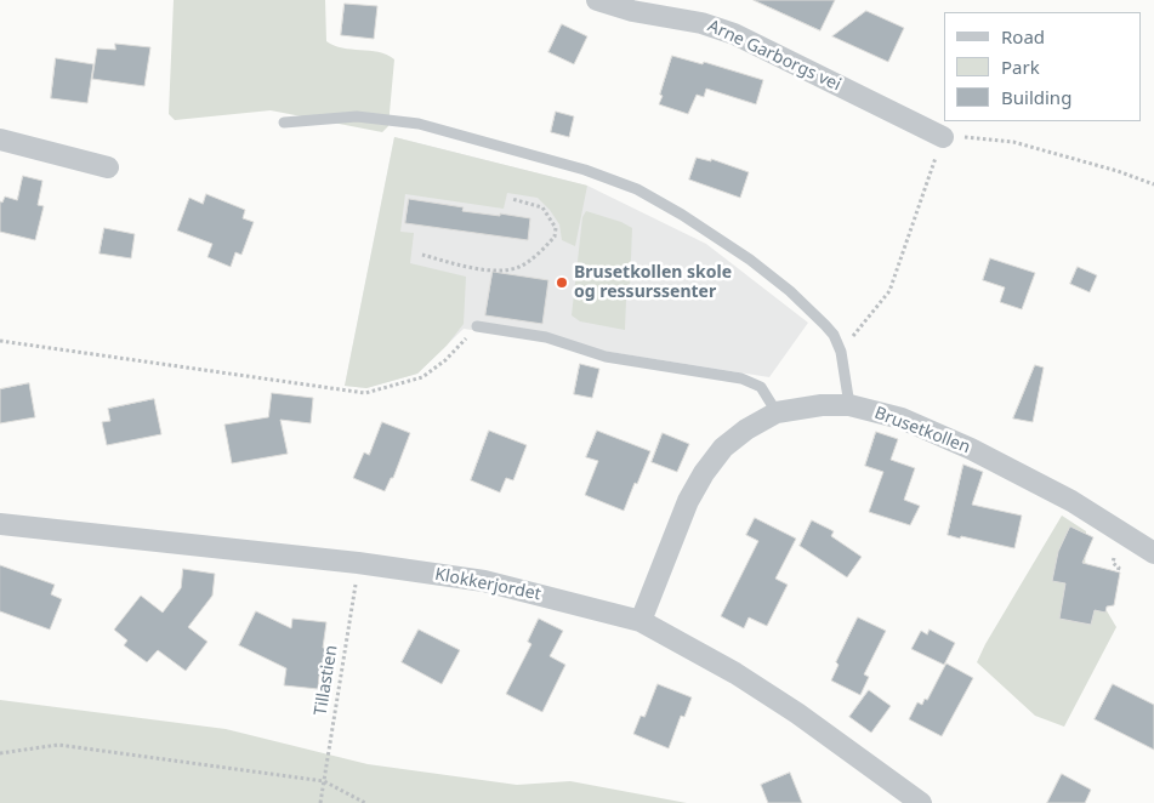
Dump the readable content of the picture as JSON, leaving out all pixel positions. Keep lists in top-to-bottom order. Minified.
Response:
{"streets":{"street":["Arne Garborgs vei","Brusetkollen","Klokkerjordet"],"path":["Tillastien"]},"crossings":[["Brusetkollen","Klokkerjordet"],["Klokkerjordet","Tillastien"]],"places":["Brusetkollen skole og ressurssenter"],"legend":["Road","Park","Building"]}
